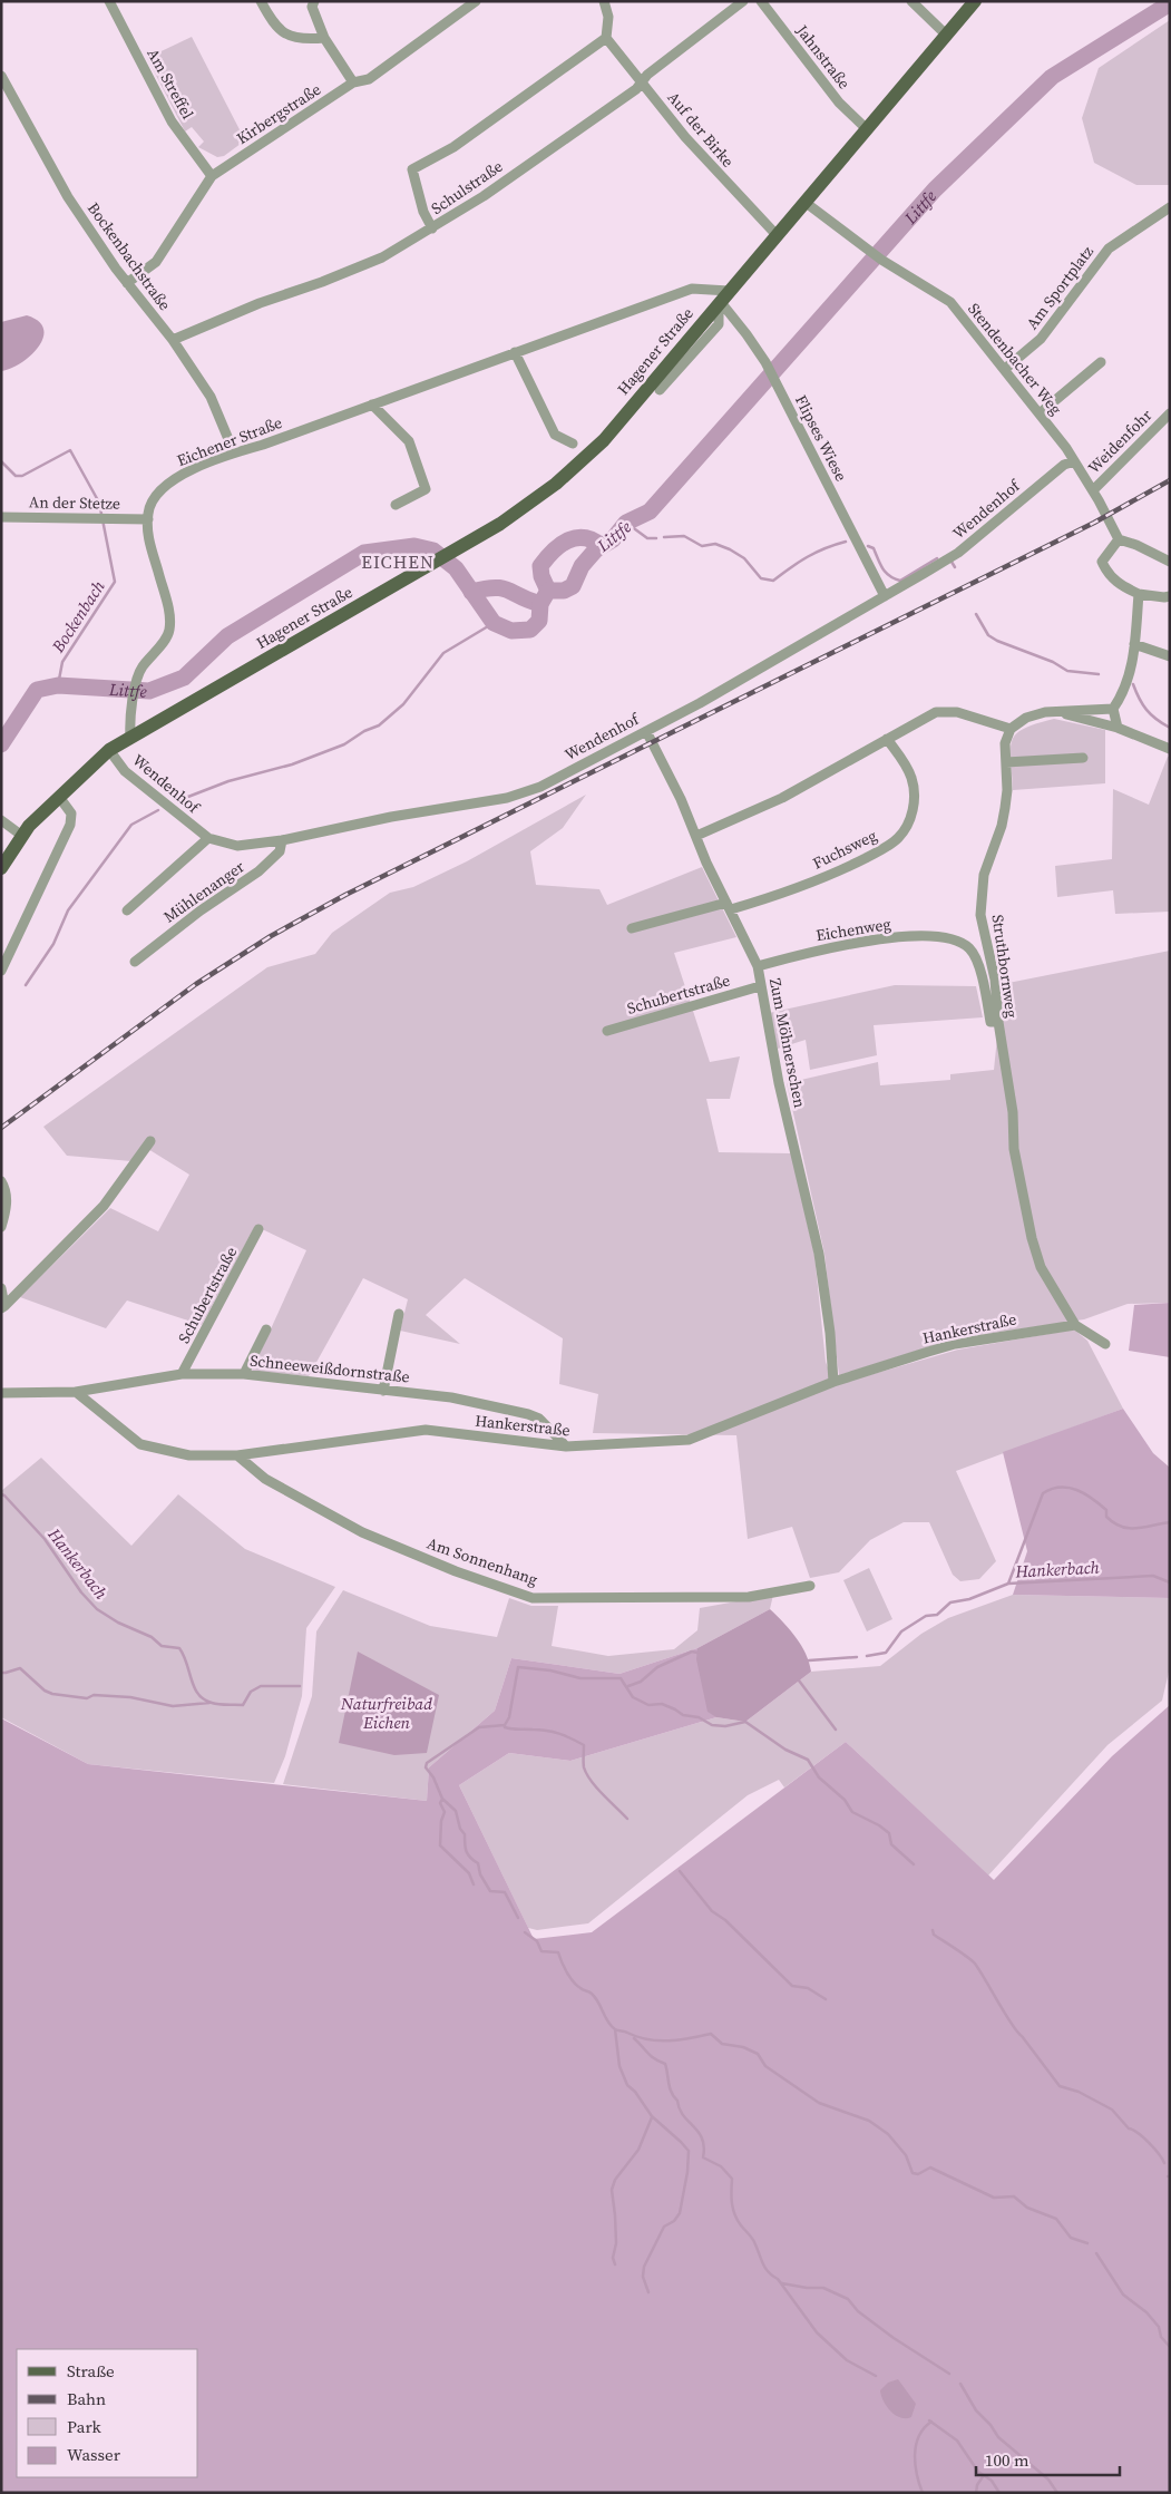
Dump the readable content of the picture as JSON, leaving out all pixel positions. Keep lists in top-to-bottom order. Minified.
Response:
{"streets":{"main road":["Hagener Straße"],"street":["Jahnstraße","Am Streffel","Kirbergstraße","Auf der Birke","Schulstraße","Bockenbachstraße","Am Sportplatz","Stendenbacher Weg","Flipses Wiese","Eichener Straße","Weidenfohr","An der Stetze","Wendenhof","Fuchsweg","Mühlenanger","Eichenweg","Struthbornweg","Schubertstraße","Zum Möhnerschen","Hankerstraße","Schneeweißdornstraße","Am Sonnenhang"]},"crossings":[["Jahnstraße","Hagener Straße"],["Am Streffel","Kirbergstraße"],["Kirbergstraße","Bockenbachstraße"],["Auf der Birke","Schulstraße"],["Auf der Birke","Hagener Straße"],["Schulstraße","Bockenbachstraße"],["Bockenbachstraße","Eichener Straße"],["Am Sportplatz","Stendenbacher Weg"],["Hagener Straße","Stendenbacher Weg"],["Hagener Straße","Flipses Wiese"],["Hagener Straße","Eichener Straße"],["Hagener Straße","Wendenhof"],["Stendenbacher Weg","Weidenfohr"],["Stendenbacher Weg","Wendenhof"],["Flipses Wiese","Eichener Straße"],["Flipses Wiese","Wendenhof"],["Eichener Straße","An der Stetze"],["Wendenhof","Mühlenanger"],["Wendenhof","Zum Möhnerschen"],["Fuchsweg","Zum Möhnerschen"],["Eichenweg","Struthbornweg"],["Eichenweg","Zum Möhnerschen"],["Struthbornweg","Hankerstraße"],["Schubertstraße","Zum Möhnerschen"],["Schubertstraße","Schneeweißdornstraße"],["Zum Möhnerschen","Hankerstraße"],["Hankerstraße","Schneeweißdornstraße"],["Hankerstraße","Am Sonnenhang"]],"districts":["EICHEN"],"water":["Littfe","Bockenbach","Hankerbach","Naturfreibad Eichen"],"legend":["Straße","Bahn","Park","Wasser"],"scale_bar":"100 m"}
